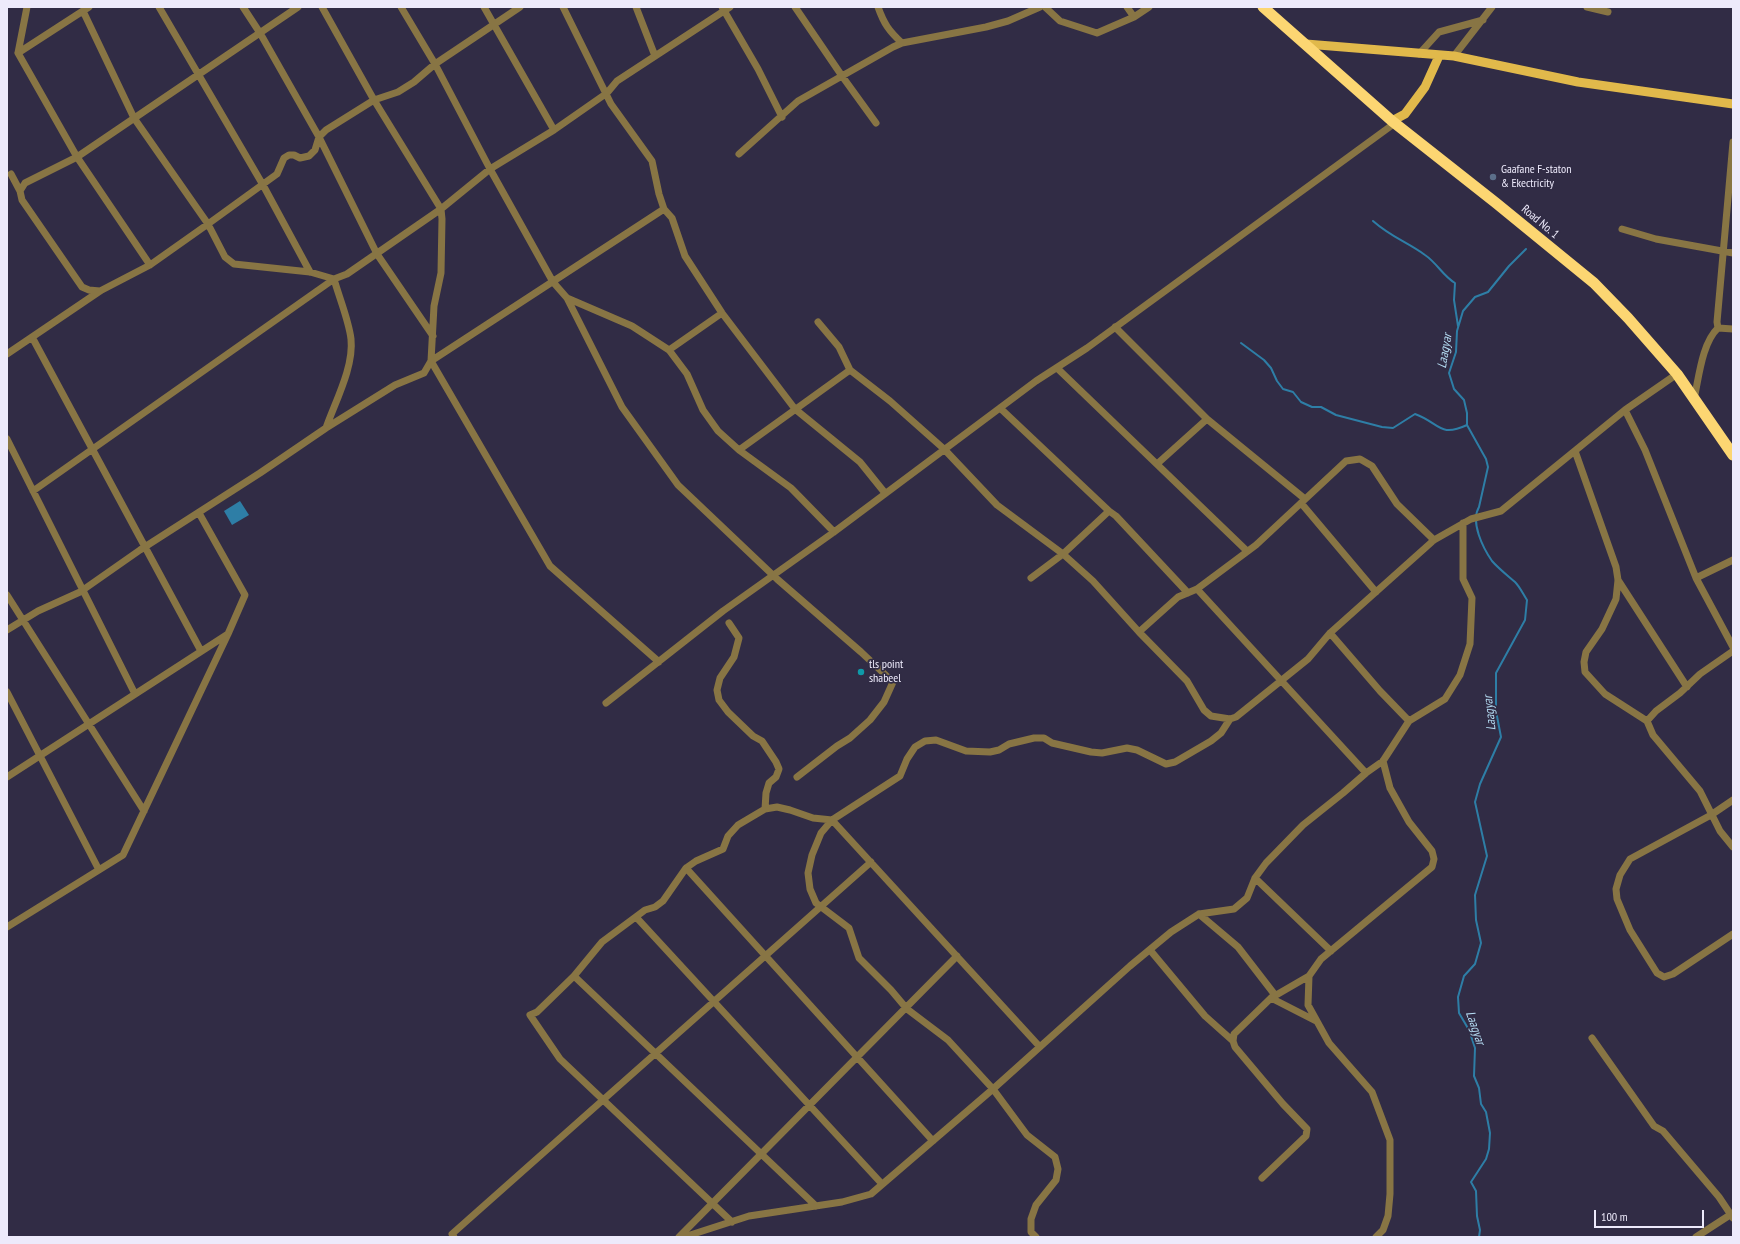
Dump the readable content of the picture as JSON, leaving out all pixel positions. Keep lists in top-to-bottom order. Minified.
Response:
{"streets":{"highway":["Road No. 1"]},"water":["Laagyar"],"places":["Gaafane F-staton & Ekectricity","tls point shabeel"],"scale_bar":"100 m"}
